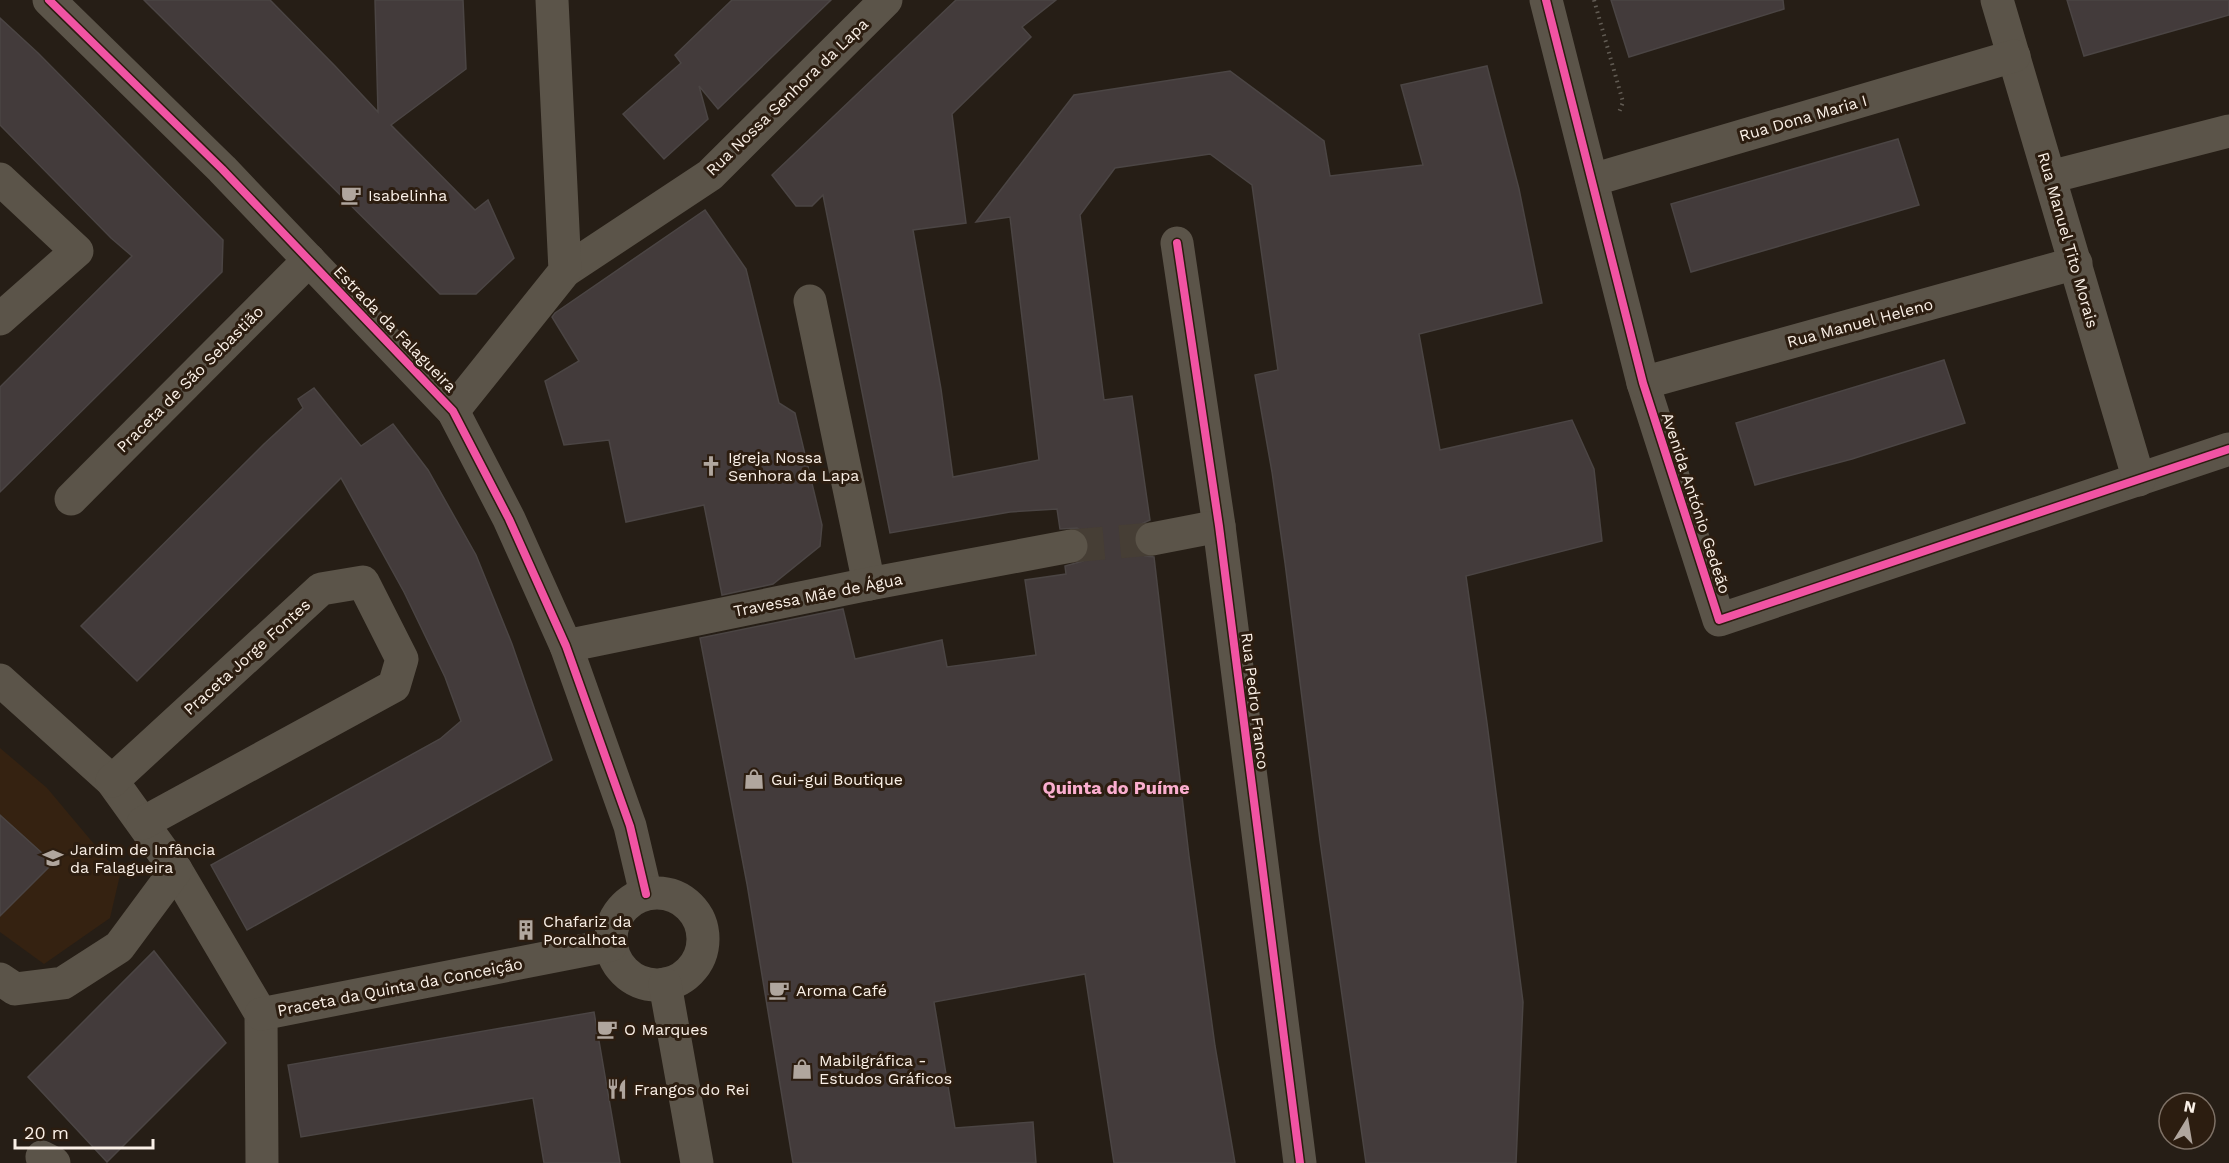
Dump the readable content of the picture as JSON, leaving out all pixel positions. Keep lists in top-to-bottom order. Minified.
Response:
{"streets":{"street":["Rua Nossa Senhora da Lapa","Rua Dona Maria I","Rua Manuel Tito Morais","Rua Manuel Heleno","Estrada da Falagueira","Praceta de São Sebastião","Avenida António Gedeão","Travessa Mãe de Água","Praceta Jorge Fontes","Rua Pedro Franco","Praceta da Quinta da Conceição"]},"crossings":[["Rua Nossa Senhora da Lapa","Estrada da Falagueira"],["Rua Dona Maria I","Rua Manuel Tito Morais"],["Rua Dona Maria I","Avenida António Gedeão"],["Rua Manuel Tito Morais","Rua Manuel Heleno"],["Rua Manuel Tito Morais","Avenida António Gedeão"],["Rua Manuel Heleno","Avenida António Gedeão"],["Estrada da Falagueira","Praceta de São Sebastião"],["Estrada da Falagueira","Travessa Mãe de Água"],["Estrada da Falagueira","Praceta da Quinta da Conceição"]],"districts":["Quinta do Puíme"],"places":{"cafe":["Isabelinha","Aroma Café","O Marques"],"church":["Igreja Nossa Senhora da Lapa"],"shop":["Gui-gui Boutique","Mabilgráfica - Estudos Gráficos"],"school or university":["Jardim de Infância da Falagueira"],"building":["Chafariz da Porcalhota"],"restaurant":["Frangos do Rei"]},"scale_bar":"20 m","north":"top"}
